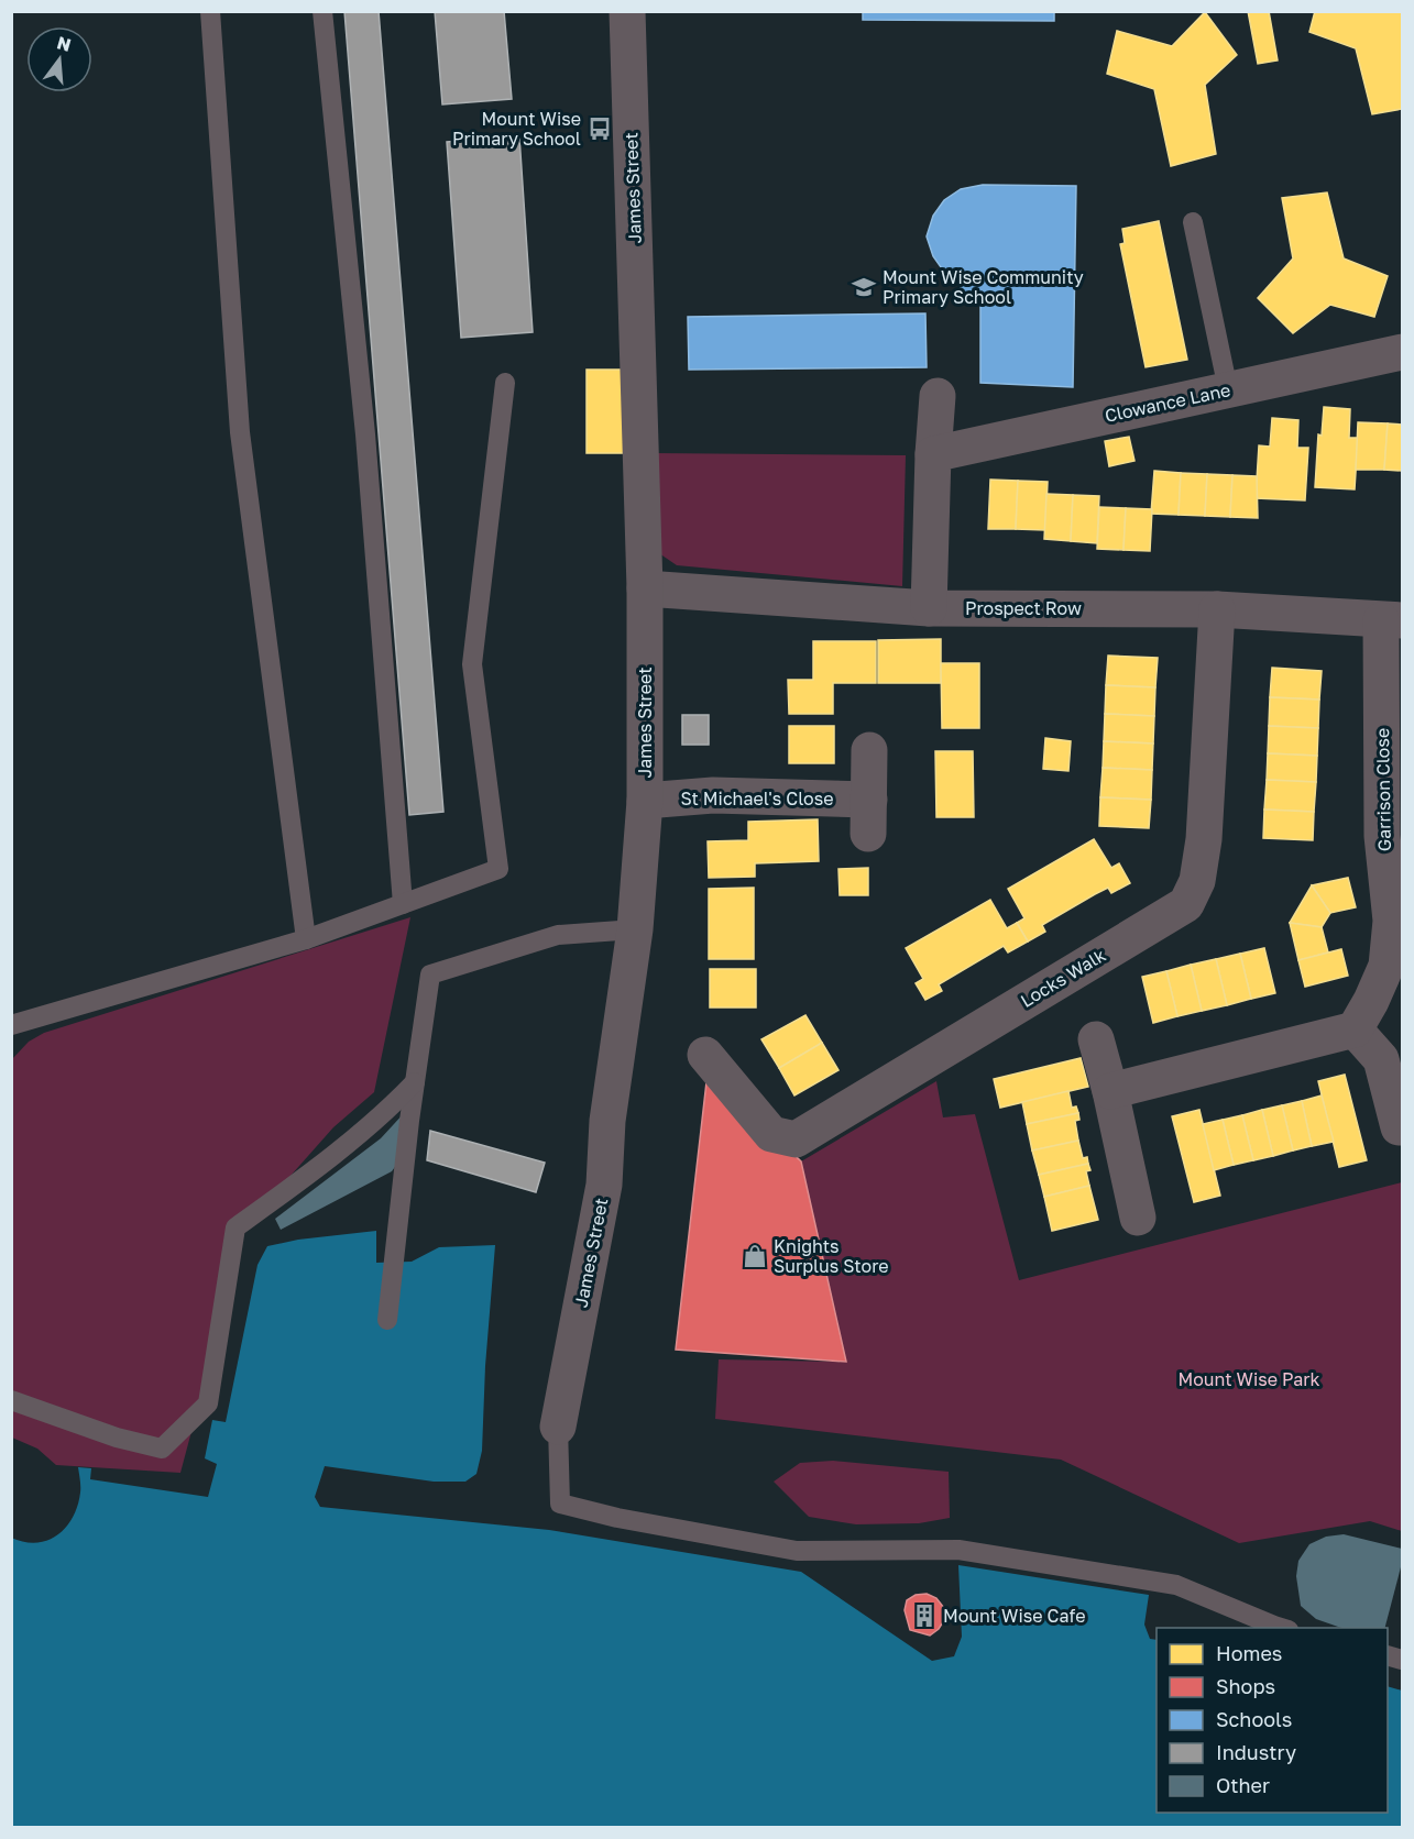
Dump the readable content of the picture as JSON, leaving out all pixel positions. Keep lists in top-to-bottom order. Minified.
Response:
{"streets":{"street":["James Street","Clowance Lane","Prospect Row","Garrison Close","St Michael's Close","Locks Walk"]},"crossings":[["James Street","Prospect Row"],["James Street","St Michael's Close"],["Prospect Row","Garrison Close"],["Prospect Row","Locks Walk"]],"parks":["Mount Wise Park"],"places":{"bus stop":["Mount Wise Primary School"],"school or university":["Mount Wise Community Primary School"],"shop":["Knights Surplus Store"],"building":["Mount Wise Cafe"]},"legend":["Homes","Shops","Schools","Industry","Other"],"north":"top"}
